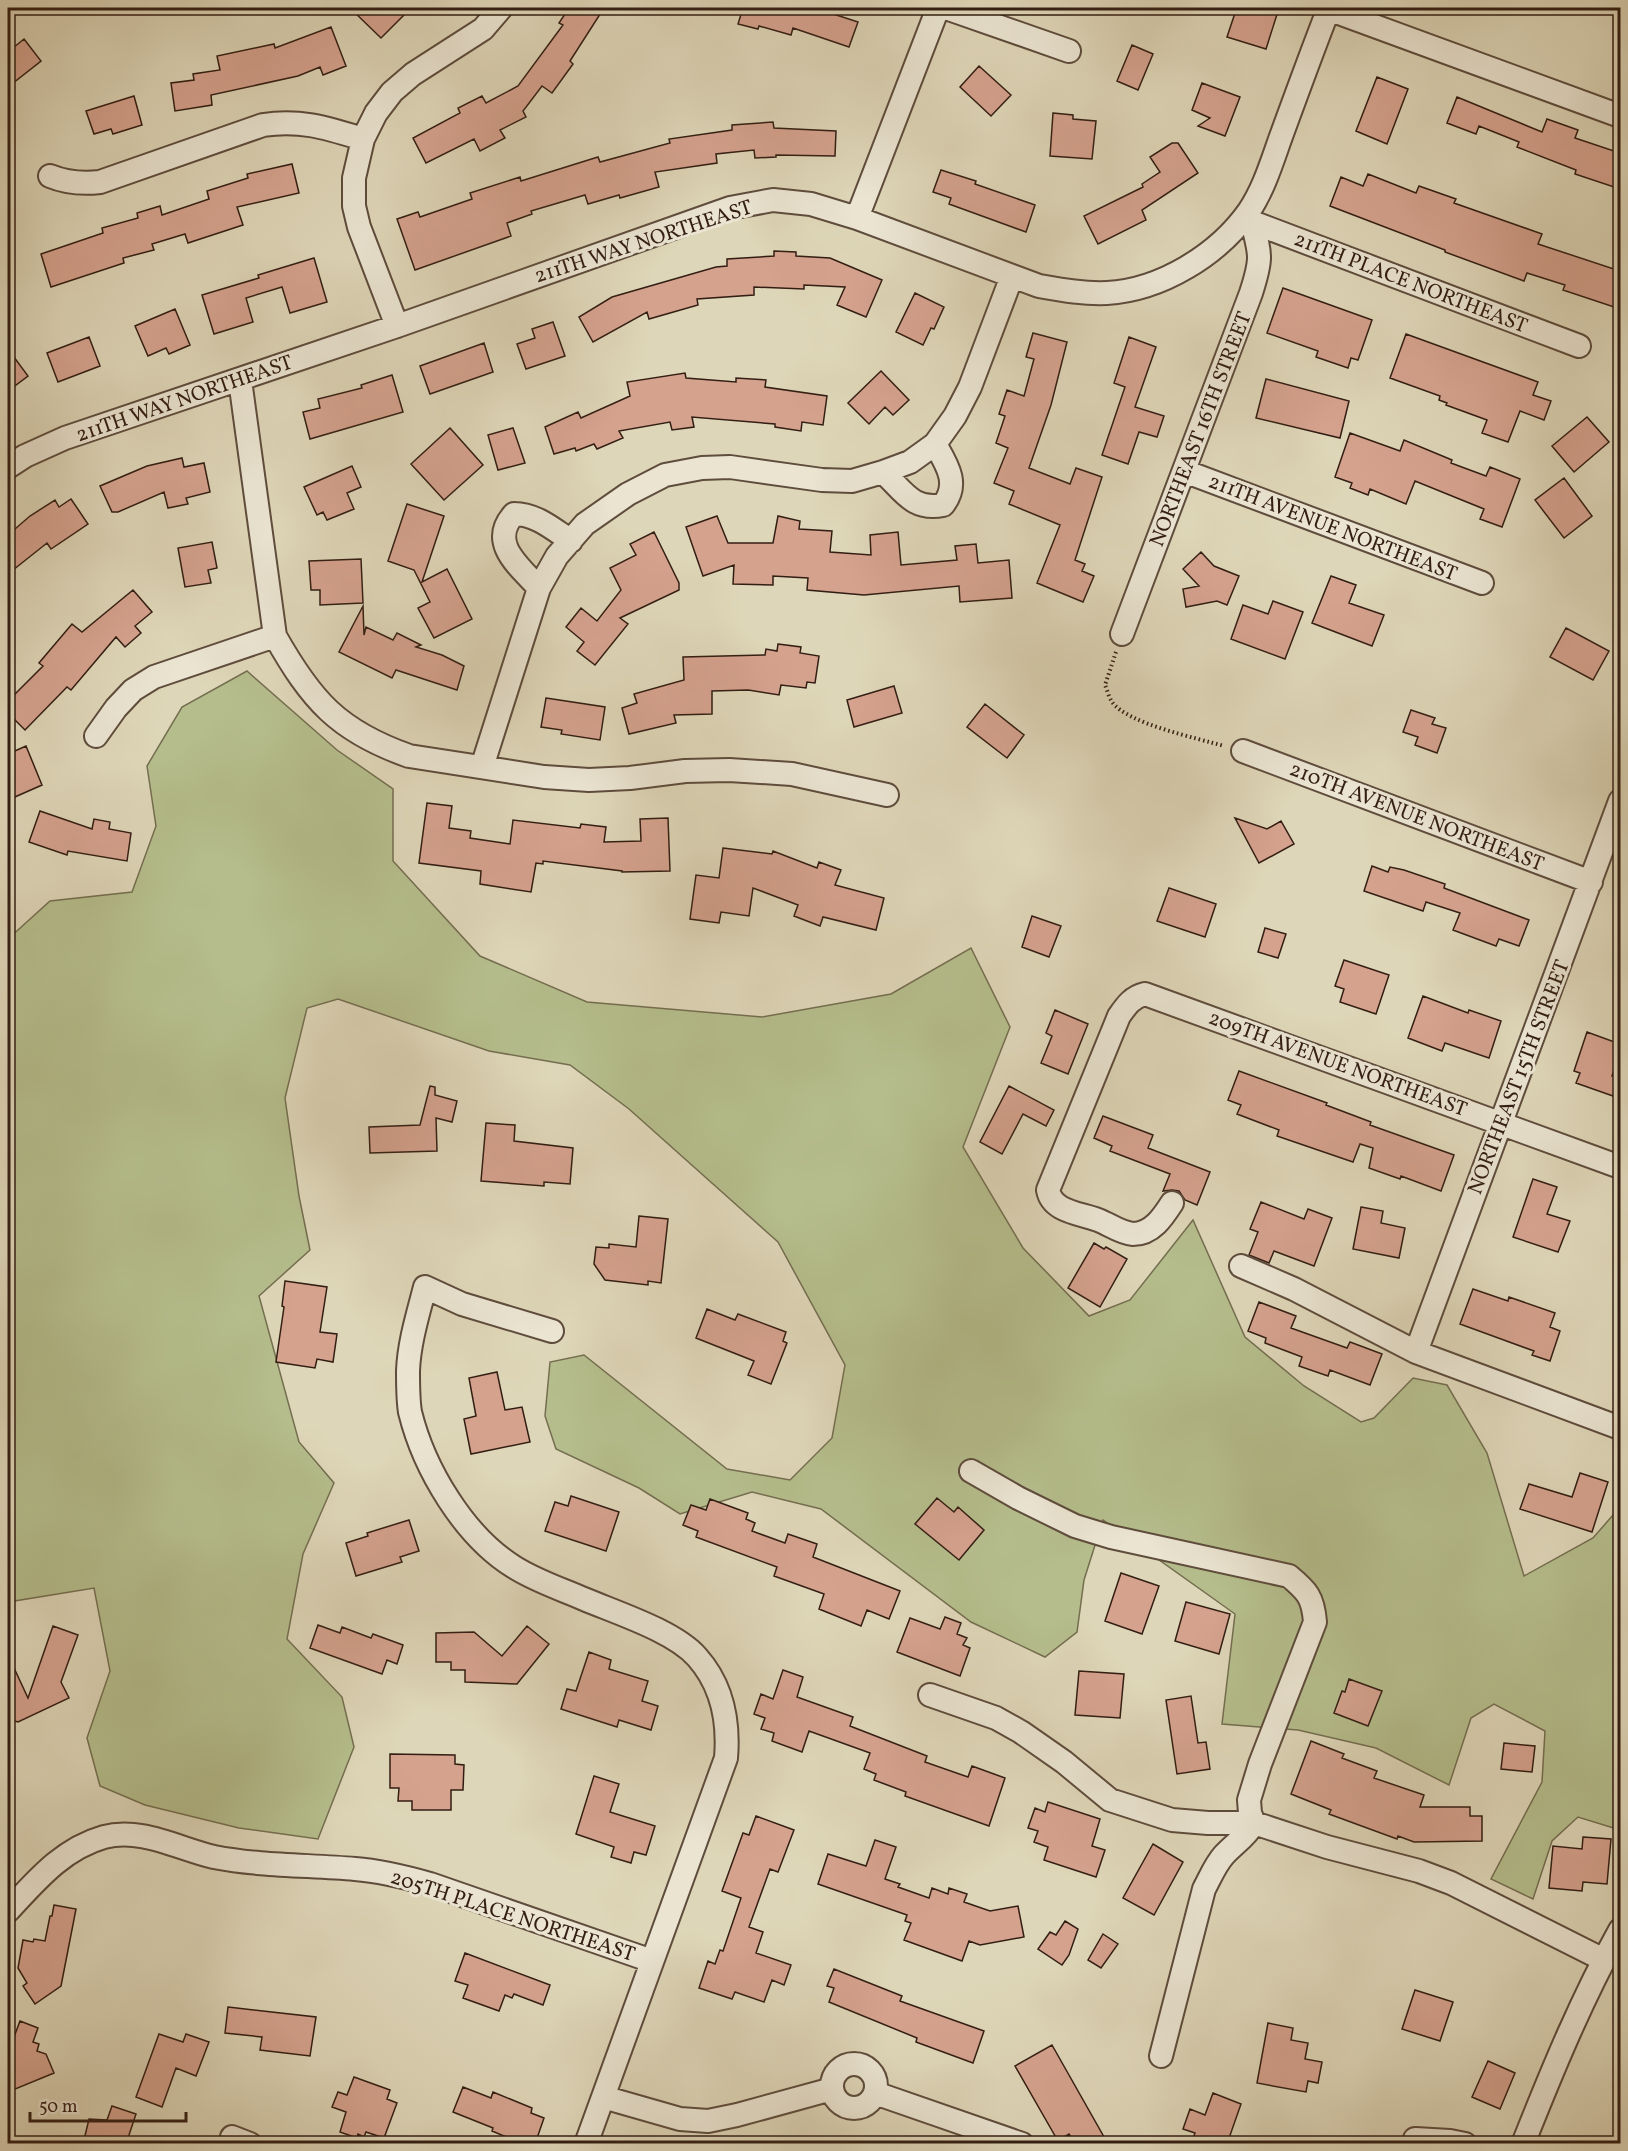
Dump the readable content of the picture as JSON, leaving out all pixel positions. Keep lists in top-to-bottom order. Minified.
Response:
{"streets":{"street":["211TH WAY NORTHEAST","211TH PLACE NORTHEAST","NORTHEAST 16TH STREET","211TH AVENUE NORTHEAST","210TH AVENUE NORTHEAST","209TH AVENUE NORTHEAST","NORTHEAST 15TH STREET","205TH PLACE NORTHEAST"]},"crossings":[["211TH WAY NORTHEAST","211TH PLACE NORTHEAST"],["211TH WAY NORTHEAST","NORTHEAST 16TH STREET"],["211TH PLACE NORTHEAST","NORTHEAST 16TH STREET"],["NORTHEAST 16TH STREET","211TH AVENUE NORTHEAST"],["210TH AVENUE NORTHEAST","NORTHEAST 15TH STREET"],["209TH AVENUE NORTHEAST","NORTHEAST 15TH STREET"]],"scale_bar":"50 m"}
